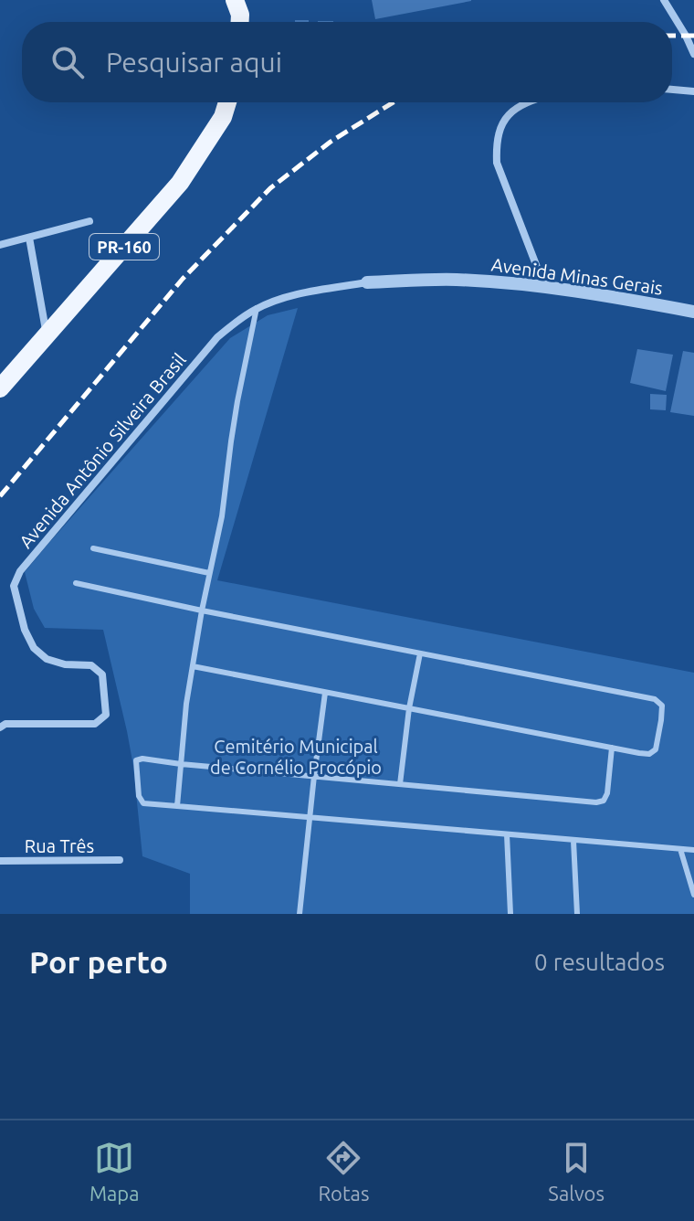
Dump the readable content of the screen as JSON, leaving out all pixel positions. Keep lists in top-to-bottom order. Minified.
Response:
{"streets":{"main road":["PR-160"],"street":["Avenida Minas Gerais","Avenida Antônio Silveira Brasil","Rua Três"]},"crossings":[["Avenida Minas Gerais","Avenida Antônio Silveira Brasil"]],"parks":["Cemitério Municipal de Cornélio Procópio"],"page":{"search":"Pesquisar aqui","heading":["Por perto","0 resultados"],"nav":["Mapa","Rotas","Salvos"]}}
